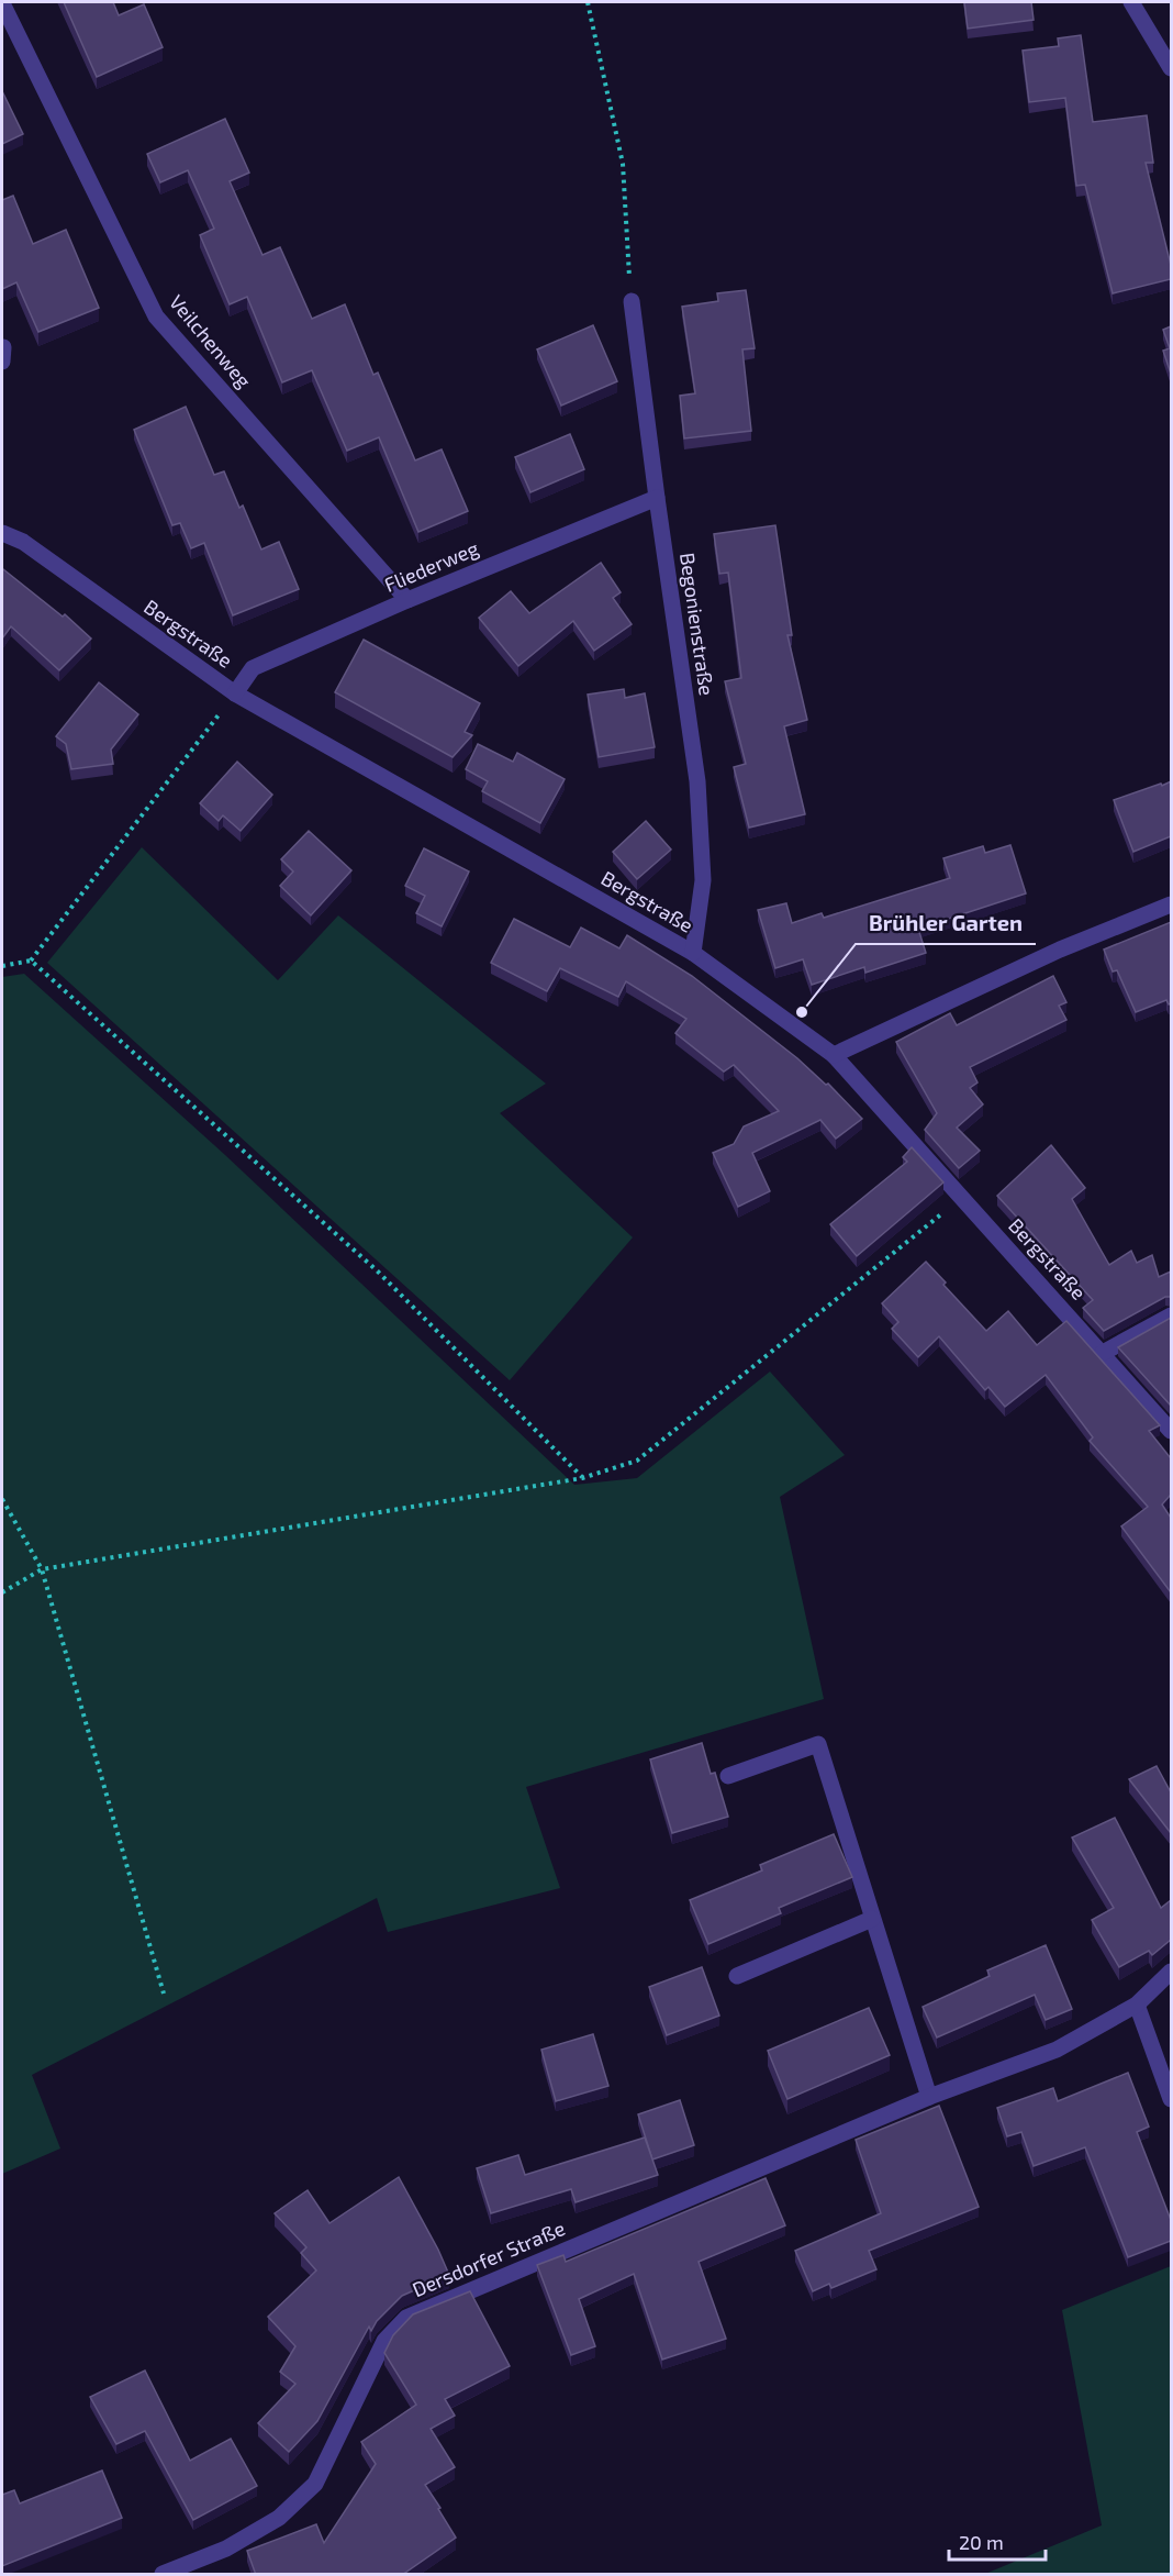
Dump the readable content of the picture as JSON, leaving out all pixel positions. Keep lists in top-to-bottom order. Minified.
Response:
{"streets":{"street":["Veilchenweg","Fliederweg","Begonienstraße","Bergstraße","Dersdorfer Straße"]},"crossings":[["Veilchenweg","Fliederweg"],["Fliederweg","Begonienstraße"],["Fliederweg","Bergstraße"],["Begonienstraße","Bergstraße"]],"places":["Brühler Garten"],"scale_bar":"20 m"}
